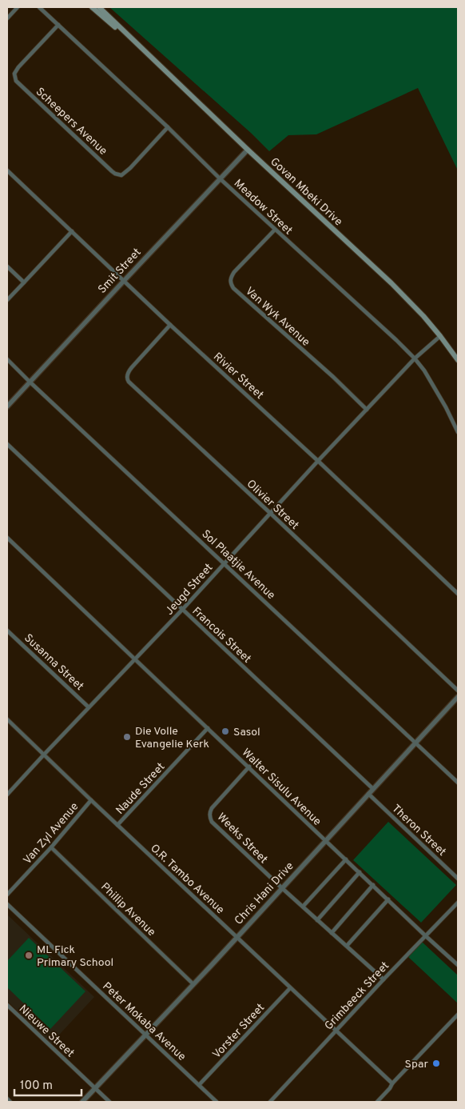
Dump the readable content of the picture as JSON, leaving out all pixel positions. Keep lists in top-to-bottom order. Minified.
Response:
{"streets":{"main road":["Govan Mbeki Drive"],"street":["Scheepers Avenue","Meadow Street","Smit Street","Van Wyk Avenue","Rivier Street","Olivier Street","Sol Plaatjie Avenue","Jeugd Street","Francois Street","Susanna Street","Walter Sisulu Avenue","Naude Street","Theron Street","Van Zyl Avenue","Weeks Street","O.R. Tambo Avenue","Chris Hani Drive","Phillip Avenue","Grimbeeck Street","Peter Mokaba Avenue","Nieuwe Street","Vorster Street"]},"crossings":[["Scheepers Avenue","Meadow Street"],["Govan Mbeki Drive","Smit Street"],["Govan Mbeki Drive","Jeugd Street"],["Meadow Street","Smit Street"],["Meadow Street","Van Wyk Avenue"],["Meadow Street","Jeugd Street"],["Smit Street","Rivier Street"],["Smit Street","Sol Plaatjie Avenue"],["Van Wyk Avenue","Jeugd Street"],["Rivier Street","Olivier Street"],["Rivier Street","Jeugd Street"],["Olivier Street","Jeugd Street"],["Sol Plaatjie Avenue","Jeugd Street"],["Sol Plaatjie Avenue","Chris Hani Drive"],["Jeugd Street","Francois Street"],["Jeugd Street","Susanna Street"],["Jeugd Street","Walter Sisulu Avenue"],["Jeugd Street","O.R. Tambo Avenue"],["Francois Street","Chris Hani Drive"],["Walter Sisulu Avenue","Naude Street"],["Walter Sisulu Avenue","Weeks Street"],["Walter Sisulu Avenue","Chris Hani Drive"],["Walter Sisulu Avenue","Grimbeeck Street"],["Naude Street","O.R. Tambo Avenue"],["Theron Street","Chris Hani Drive"],["Van Zyl Avenue","O.R. Tambo Avenue"],["Van Zyl Avenue","Phillip Avenue"],["Weeks Street","Chris Hani Drive"],["Weeks Street","Grimbeeck Street"],["O.R. Tambo Avenue","Chris Hani Drive"],["O.R. Tambo Avenue","Grimbeeck Street"],["O.R. Tambo Avenue","Vorster Street"],["Chris Hani Drive","Phillip Avenue"],["Chris Hani Drive","Peter Mokaba Avenue"],["Chris Hani Drive","Nieuwe Street"],["Peter Mokaba Avenue","Vorster Street"]],"places":["Sasol","Die Volle Evangelie Kerk","ML Fick Primary School","Spar"],"scale_bar":"100 m"}
